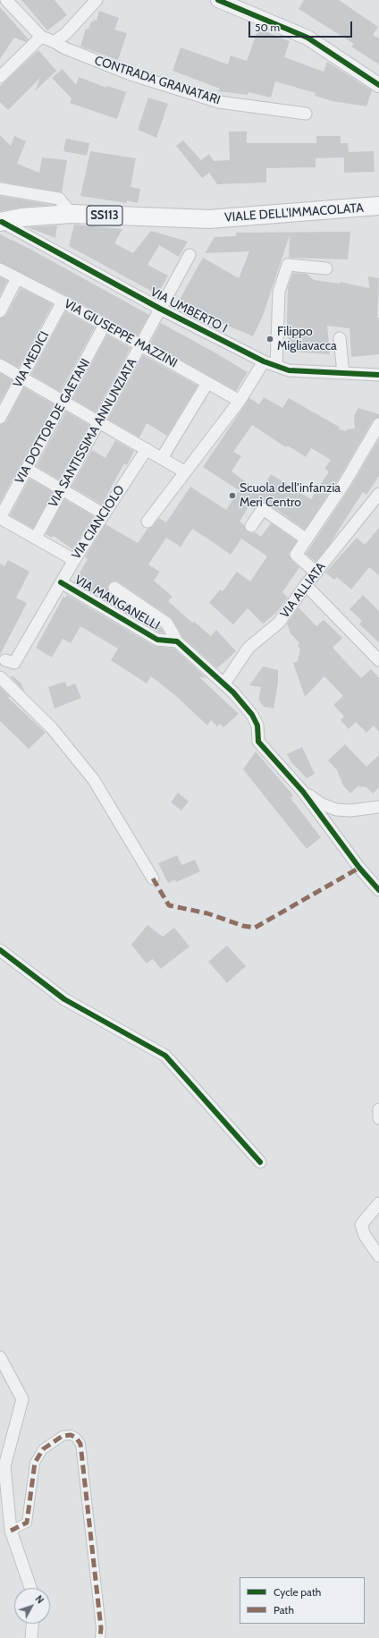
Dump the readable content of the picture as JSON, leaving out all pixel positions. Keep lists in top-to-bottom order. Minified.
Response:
{"streets":{"main road":["VIALE DELL'IMMACOLATA","SS113"],"street":["CONTRADA GRANATARI","VIA UMBERTO I","VIA GIUSEPPE MAZZINI","VIA MEDICI","VIA DOTTOR DE GAETANI","VIA SANTISSIMA ANNUNZIATA","VIA CIANCIOLO","VIA ALLIATA","VIA MANGANELLI"]},"crossings":[["VIALE DELL'IMMACOLATA","SS113"],["SS113","VIA UMBERTO I"],["VIA UMBERTO I","VIA SANTISSIMA ANNUNZIATA"],["VIA GIUSEPPE MAZZINI","VIA MEDICI"],["VIA GIUSEPPE MAZZINI","VIA DOTTOR DE GAETANI"],["VIA GIUSEPPE MAZZINI","VIA SANTISSIMA ANNUNZIATA"],["VIA CIANCIOLO","VIA MANGANELLI"]],"places":["Filippo Migliavacca","Scuola dell'infanzia Merì Centro"],"legend":["Cycle path","Path"],"scale_bar":"50 m","north":"top right"}
